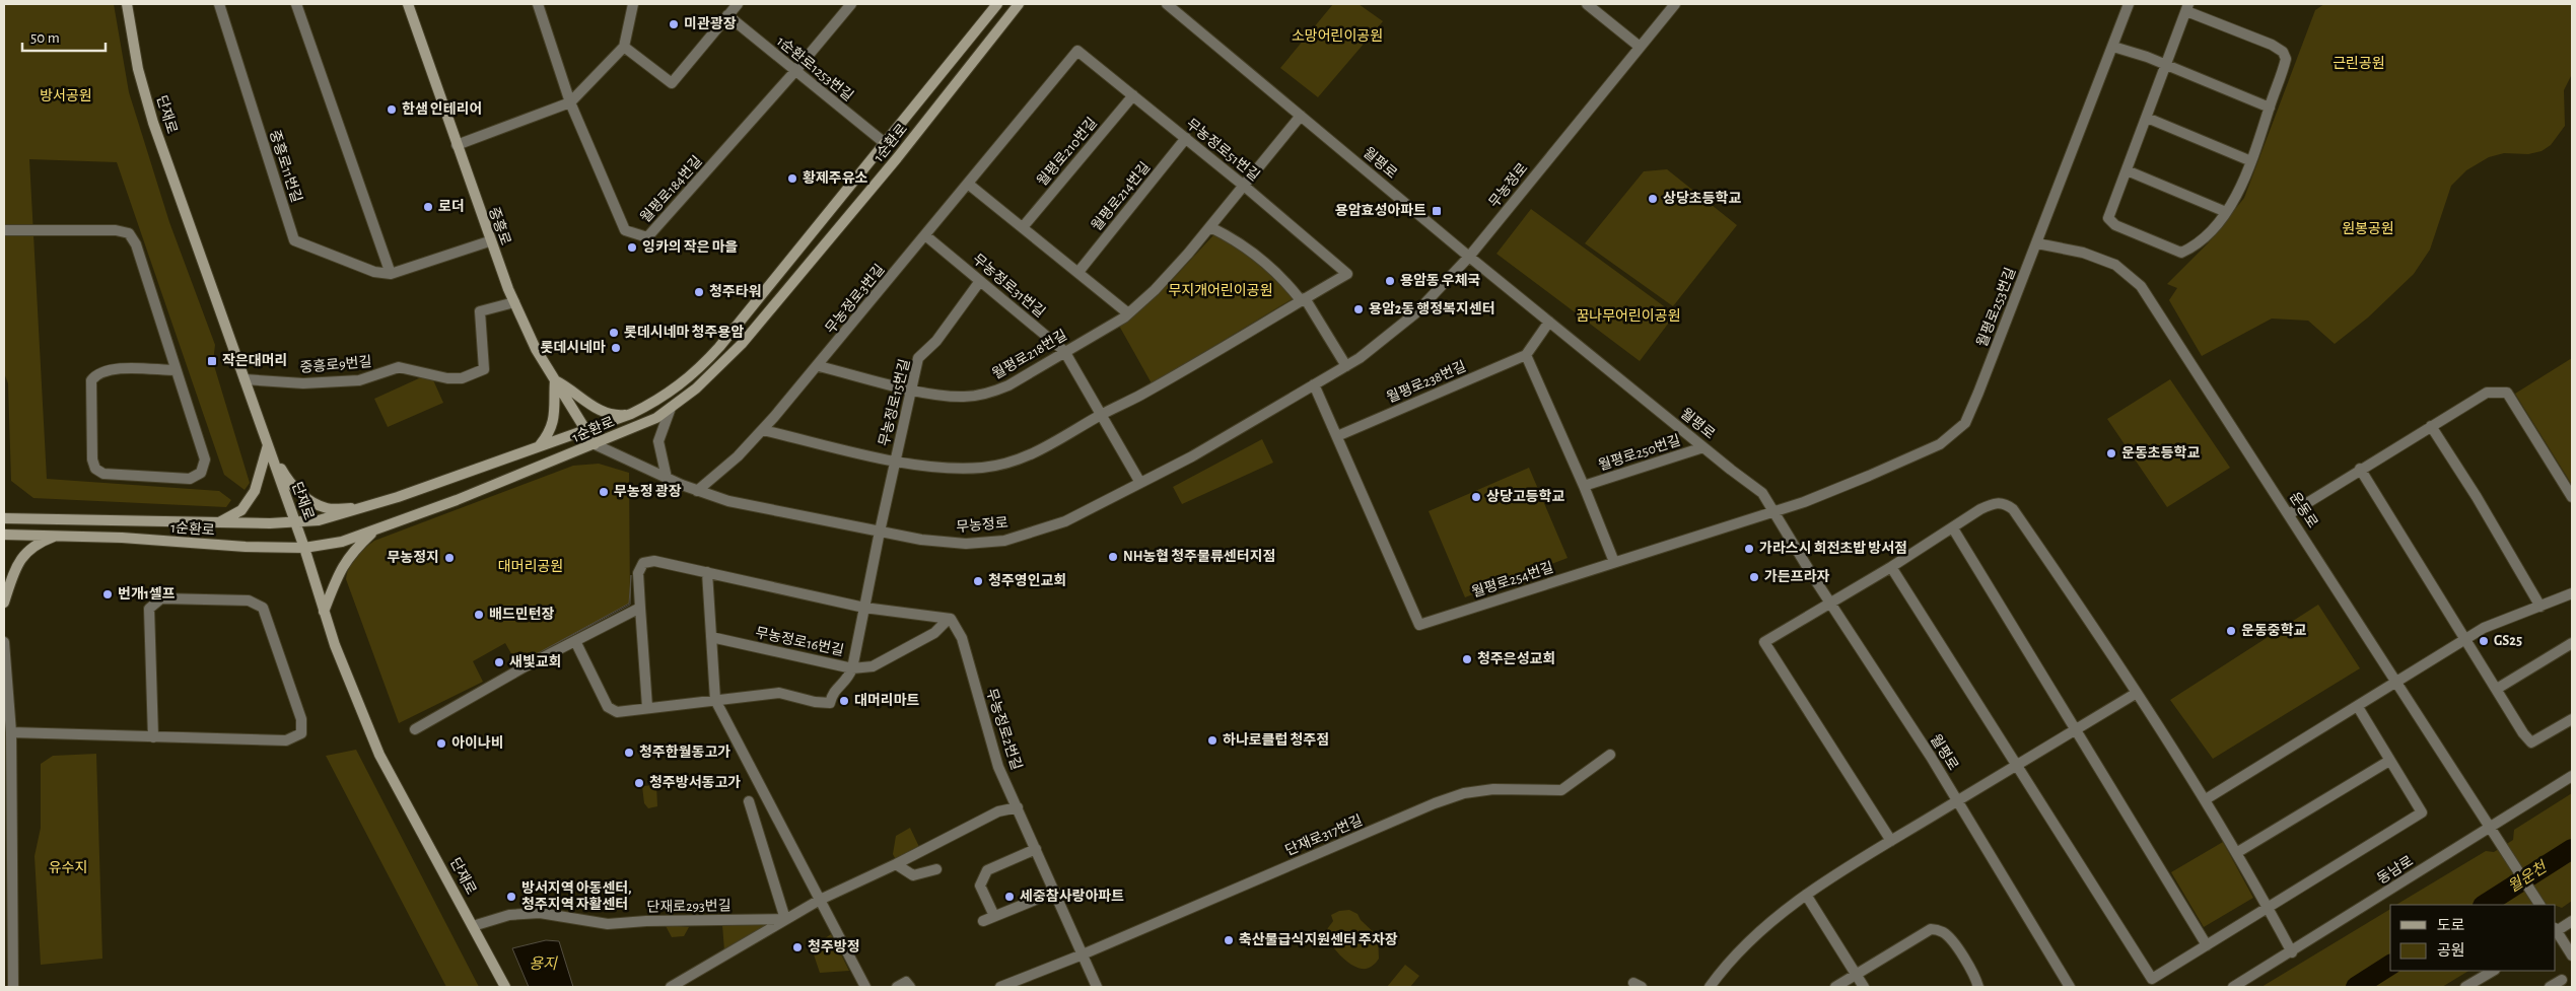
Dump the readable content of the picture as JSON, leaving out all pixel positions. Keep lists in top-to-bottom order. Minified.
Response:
{"streets":{"street":["1순환로1253번길","단재로","1순환로","무농정로51번길","월평로210번길","월평로","중흥로11번길","무농정로","월평로184번길","월평로214번길","중흥로","무농정로31번길","무농정로3번길","월평로253번길","월평로218번길","중흥로9번길","월평로238번길","무농정로15번길","월평로250번길","운동로","월평로254번길","무농정로16번길","무농정로2번길","단재로317번길","동남로","단재로293번길"]},"crossings":[["1순환로1253번길","1순환로"],["1순환로1253번길","월평로184번길"],["단재로","1순환로"],["단재로","중흥로9번길"],["단재로","단재로293번길"],["1순환로","무농정로"],["1순환로","중흥로"],["무농정로51번길","월평로210번길"],["무농정로51번길","월평로214번길"],["무농정로51번길","무농정로3번길"],["무농정로51번길","월평로218번길"],["월평로","무농정로"],["월평로","월평로253번길"],["월평로","월평로218번길"],["월평로","월평로250번길"],["월평로","월평로254번길"],["중흥로11번길","중흥로"],["무농정로","중흥로"],["무농정로","무농정로31번길"],["무농정로","무농정로3번길"],["무농정로","무농정로15번길"],["무농정로","무농정로16번길"],["중흥로","중흥로9번길"],["무농정로31번길","무농정로3번길"],["무농정로31번길","월평로218번길"],["무농정로31번길","무농정로15번길"],["무농정로3번길","월평로218번길"],["무농정로3번길","무농정로15번길"],["월평로253번길","운동로"],["월평로253번길","월평로254번길"],["월평로218번길","무농정로15번길"],["월평로238번길","월평로254번길"],["무농정로15번길","무농정로16번길"],["운동로","동남로"],["무농정로2번길","단재로317번길"],["무농정로2번길","단재로293번길"]],"water":["월운천","용지"],"parks":["소망어린이공원","근린공원","방서공원","원봉공원","무지개어린이공원","꿈나무어린이공원","대머리공원","유수지"],"places":{"other":["미관광장","한샘 인테리어","황제주유소","상당초등학교","로더","잉카의 작은 마을","용암동 우체국","청주타워","용암2동 행정복지센터","롯데시네마 청주용암","롯데시네마","운동초등학교","무농정 광장","상당고등학교","가라스시 회전초밥 방서점","NH농협 청주물류센터지점","무농정지","가든프라자","청주영인교회","번개1셀프","배드민턴장","운동중학교","GS25","청주은성교회","새빛교회","대머리마트","하나로클럽 청주점","아이나비","청주한월동고가","청주방서동고가","방서지역 아동센터, 청주지역 자활센터","세중참사랑아파트","축산물급식지원센터 주차장","청주방정"],"transit":["용암효성아파트","작은대머리"]},"legend":["도로","공원"],"scale_bar":"50 m"}
